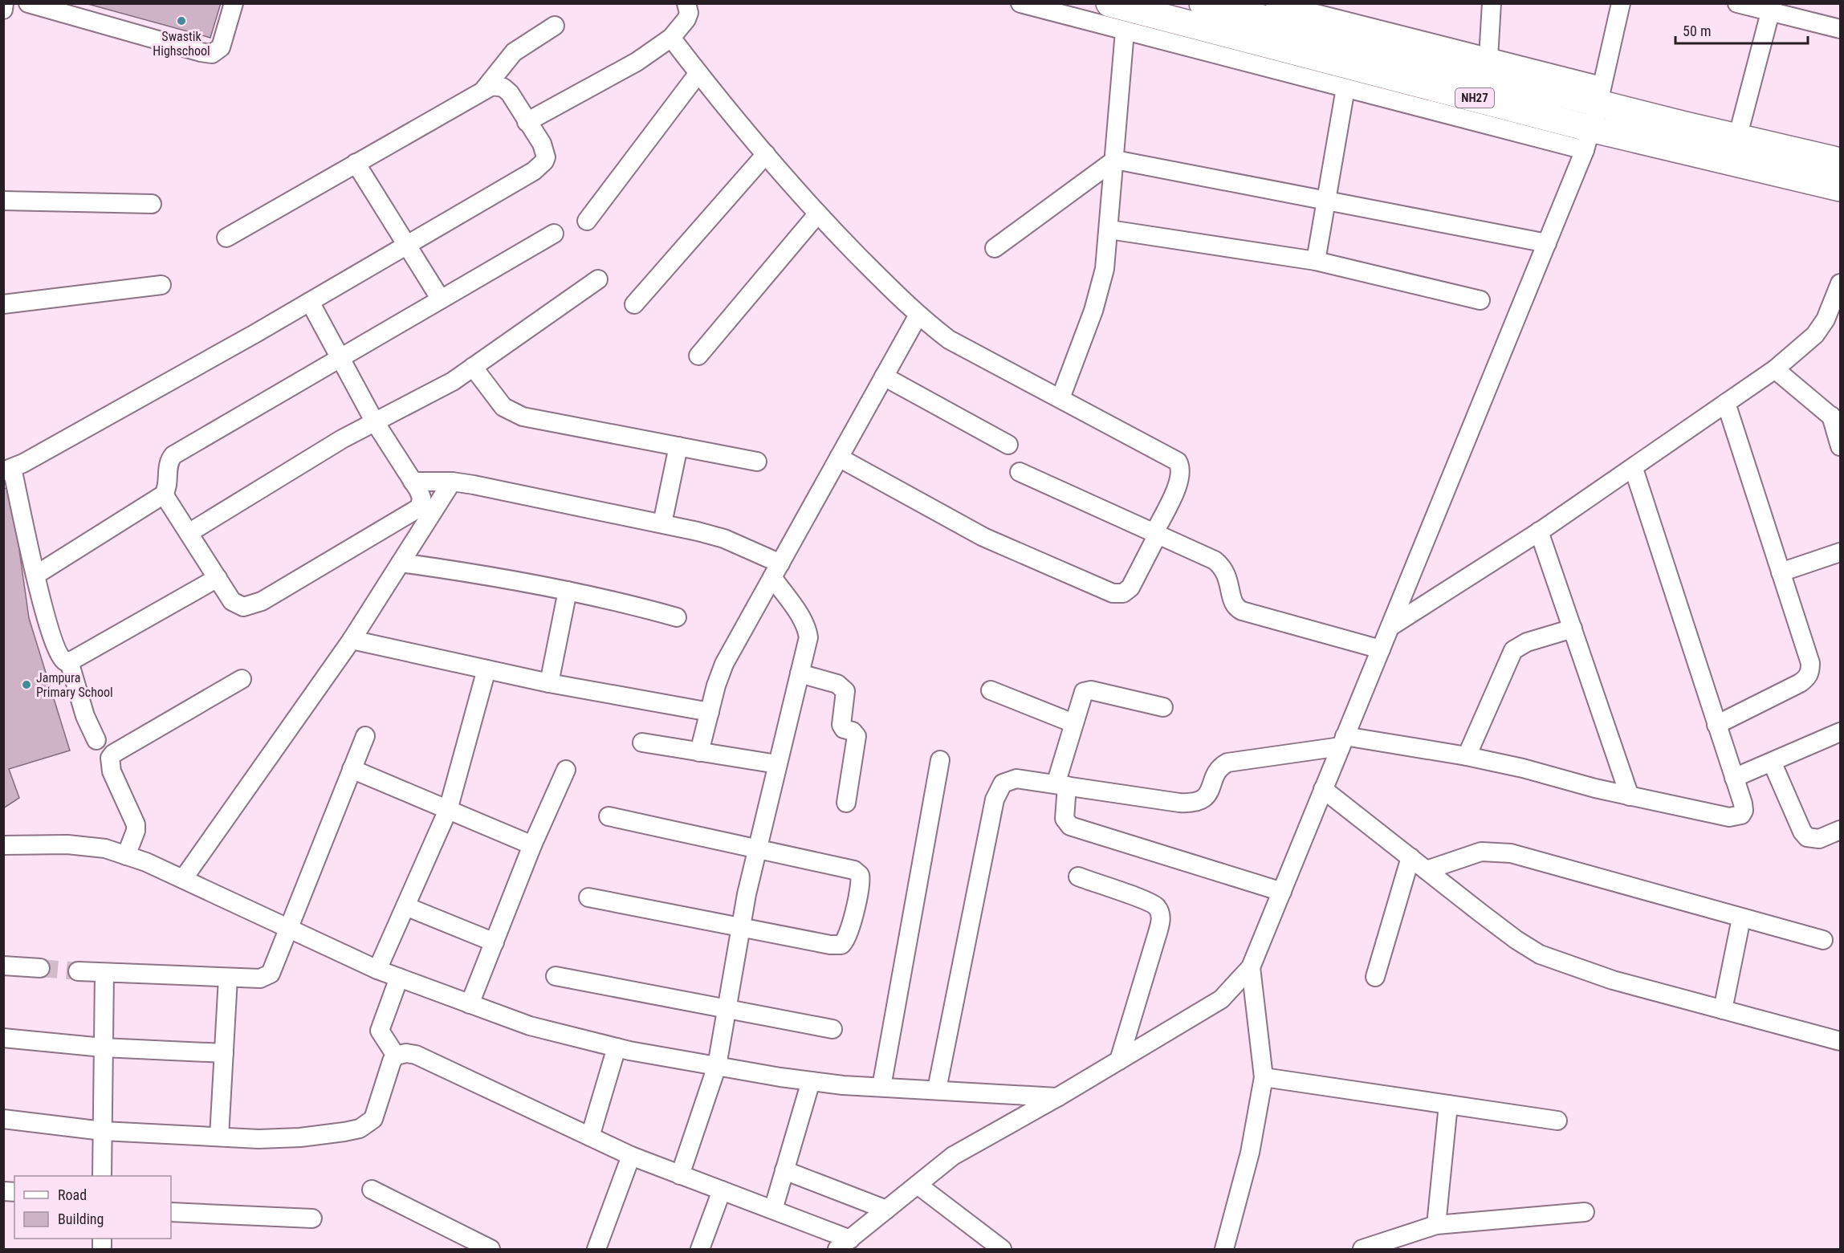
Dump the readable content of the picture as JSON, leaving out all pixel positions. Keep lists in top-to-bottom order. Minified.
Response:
{"streets":{"highway":["NH27"]},"places":["Swastik Highschool","Jampura Primary School"],"legend":["Road","Building"],"scale_bar":"50 m"}
